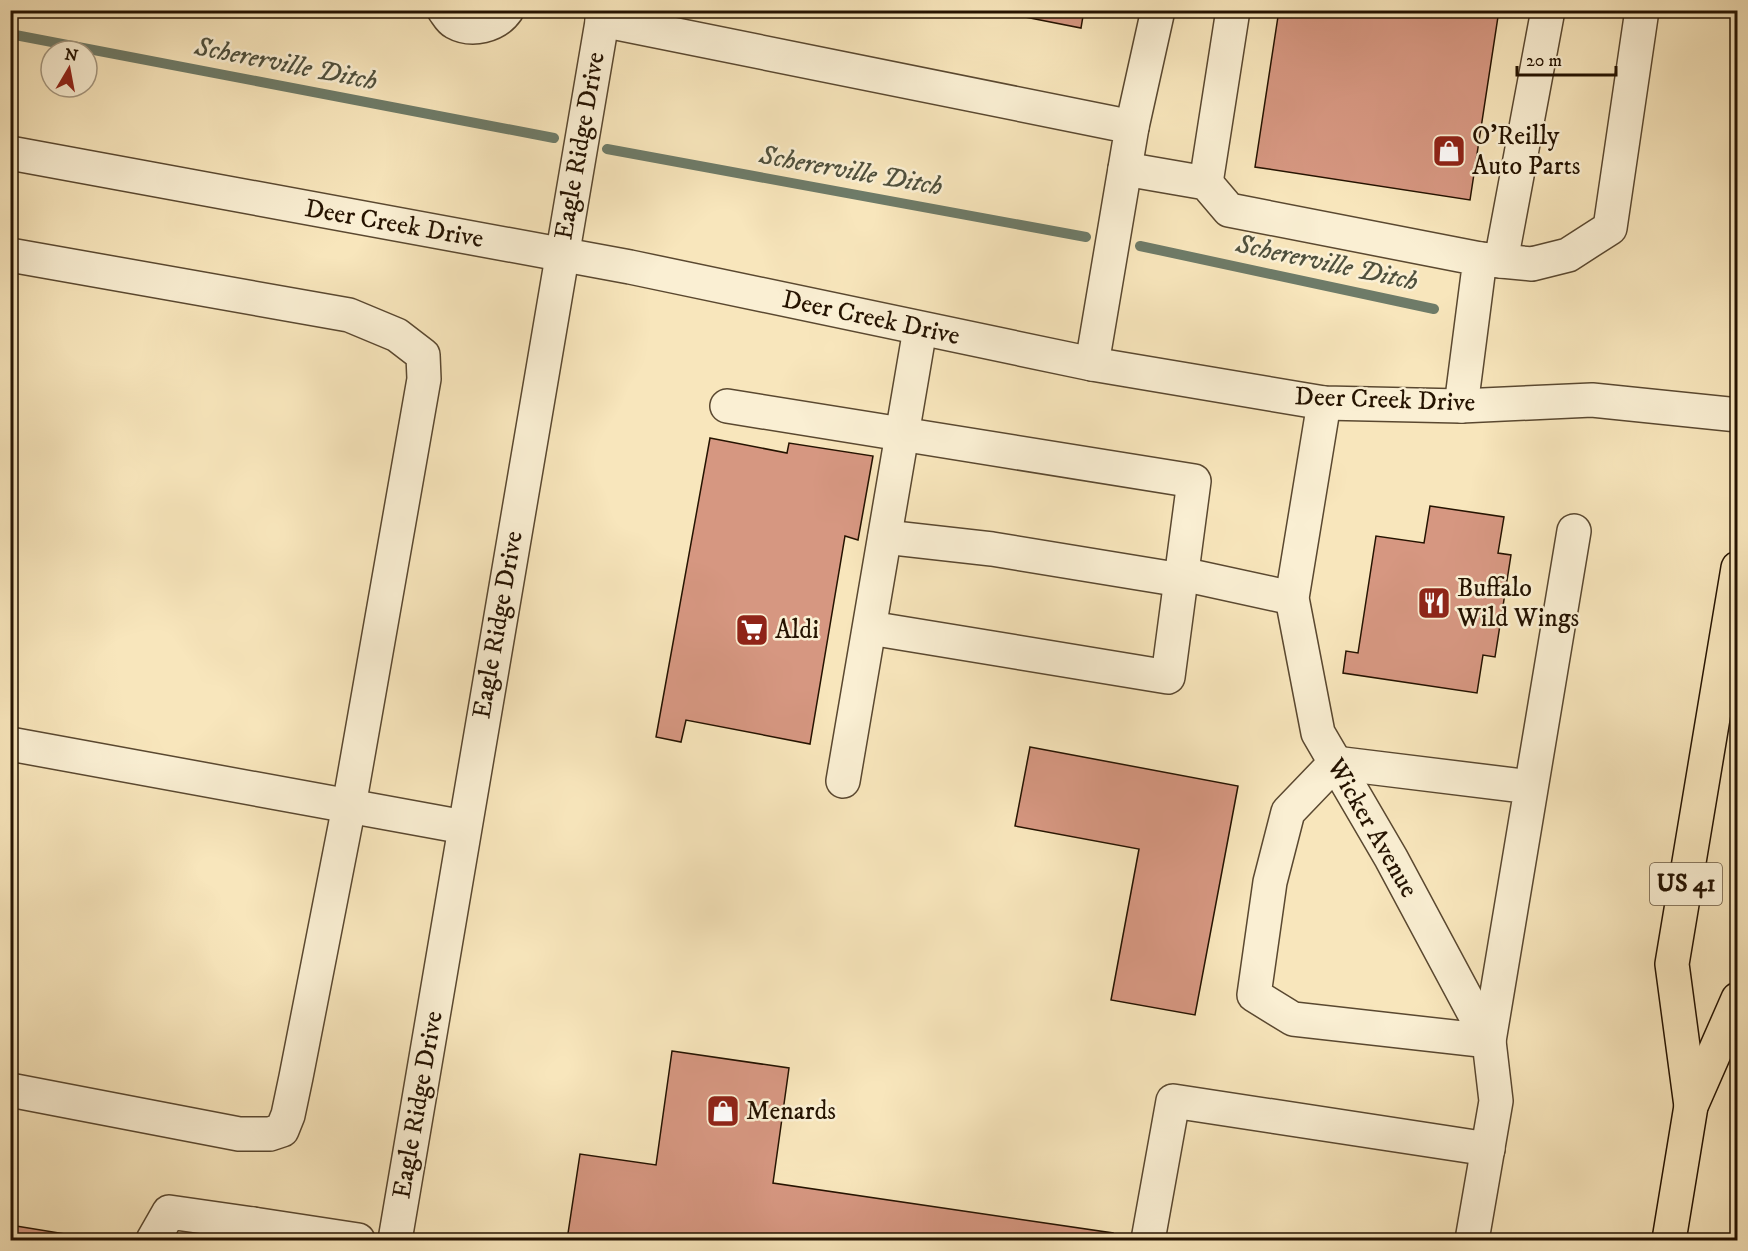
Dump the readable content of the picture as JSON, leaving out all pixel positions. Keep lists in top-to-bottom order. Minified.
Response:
{"streets":{"highway":["US 41"],"street":["Eagle Ridge Drive","Deer Creek Drive","Wicker Avenue"]},"crossings":[["Eagle Ridge Drive","Deer Creek Drive"],["Deer Creek Drive","Wicker Avenue"]],"water":["Schererville Ditch"],"places":{"shop":["O'Reilly Auto Parts","Menards"],"restaurant":["Buffalo Wild Wings"],"supermarket":["Aldi"]},"scale_bar":"20 m","north":"top"}
